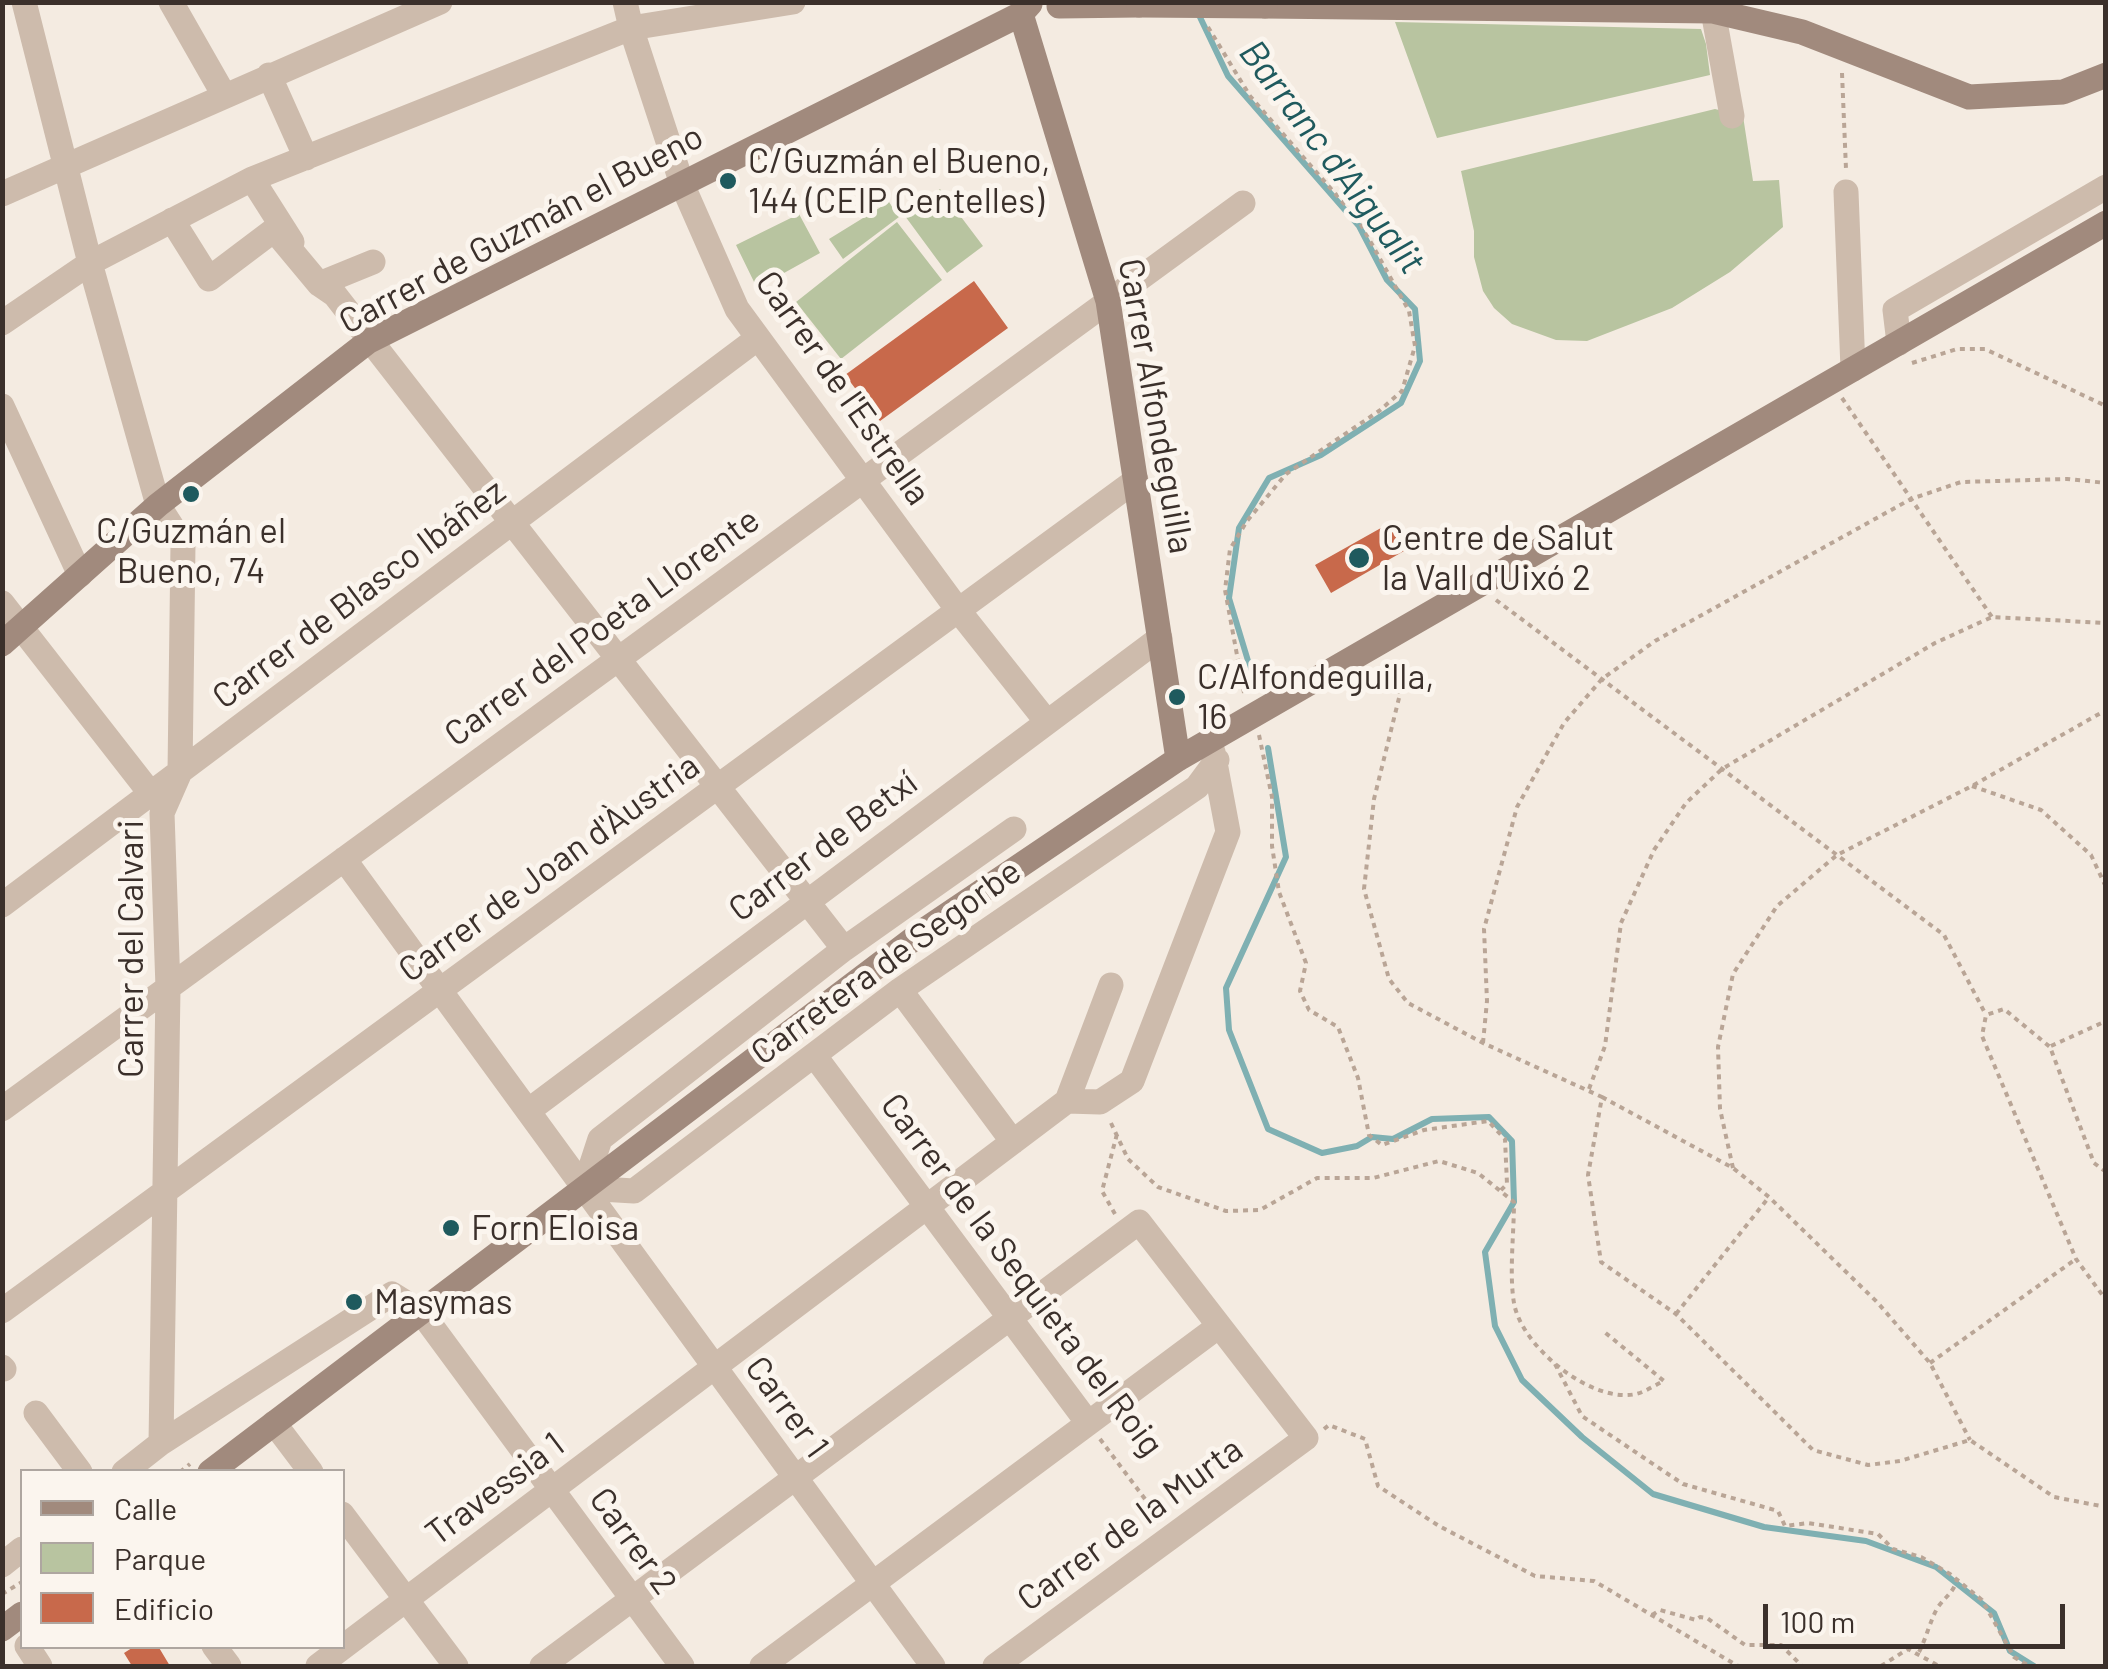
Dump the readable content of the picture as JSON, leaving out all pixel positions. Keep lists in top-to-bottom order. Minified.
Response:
{"streets":{"street":["Carrer de Guzmán el Bueno","Carrer de l'Estrella","Carrer Alfondeguilla","Carrer de Blasco Ibáñez","Carrer del Poeta Llorente","Carrer de Betxí","Carrer de Joan d'Àustria","Carrer del Calvari","Carretera de Segorbe","Carrer de la Sequieta del Roig","Carrer 1","Travessia 1","Carrer de la Murta","Carrer 2"]},"crossings":[["Carrer de Guzmán el Bueno","Carrer de l'Estrella"],["Carrer de Guzmán el Bueno","Carrer Alfondeguilla"],["Carrer de Guzmán el Bueno","Carrer del Calvari"],["Carrer de l'Estrella","Carrer de Blasco Ibáñez"],["Carrer de l'Estrella","Carrer del Poeta Llorente"],["Carrer de l'Estrella","Carrer de Betxí"],["Carrer de l'Estrella","Carrer de Joan d'Àustria"],["Carrer Alfondeguilla","Carrer del Poeta Llorente"],["Carrer Alfondeguilla","Carrer de Betxí"],["Carrer Alfondeguilla","Carrer de Joan d'Àustria"],["Carrer Alfondeguilla","Carretera de Segorbe"],["Carrer de Blasco Ibáñez","Carrer del Calvari"],["Carrer del Poeta Llorente","Carrer del Calvari"],["Carrer del Poeta Llorente","Carrer 1"],["Carrer de Betxí","Carrer 1"],["Carrer de Joan d'Àustria","Carrer del Calvari"],["Carrer de Joan d'Àustria","Carrer 1"],["Carretera de Segorbe","Carrer de la Sequieta del Roig"],["Carretera de Segorbe","Carrer 1"],["Carretera de Segorbe","Carrer 2"],["Carrer de la Sequieta del Roig","Travessia 1"],["Carrer de la Sequieta del Roig","Carrer de la Murta"],["Carrer 1","Travessia 1"],["Travessia 1","Carrer 2"]],"water":["Barranc d'Aigualit"],"places":["C/Guzmán el Bueno, 144 (CEIP Centelles)","C/Guzmán el Bueno, 74","Centre de Salut la Vall d'Uixó 2","C/Alfondeguilla, 16","Forn Eloisa","Masymas"],"legend":["Calle","Parque","Edificio"],"scale_bar":"100 m"}
